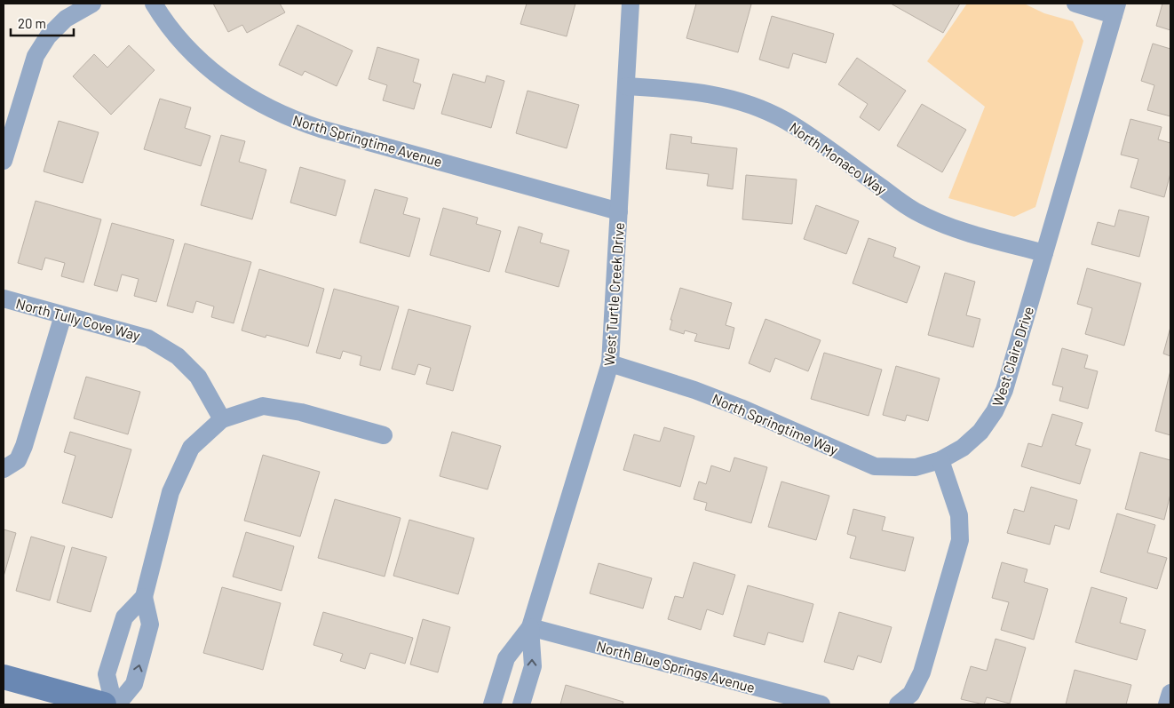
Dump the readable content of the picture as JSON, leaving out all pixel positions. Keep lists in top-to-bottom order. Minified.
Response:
{"streets":{"street":["North Springtime Avenue","North Monaco Way","West Turtle Creek Drive","North Tully Cove Way","West Claire Drive","North Springtime Way","North Blue Springs Avenue"]},"crossings":[["North Springtime Avenue","West Turtle Creek Drive"],["North Monaco Way","West Turtle Creek Drive"],["North Monaco Way","West Claire Drive"],["West Turtle Creek Drive","North Springtime Way"],["West Turtle Creek Drive","North Blue Springs Avenue"],["West Claire Drive","North Springtime Way"]],"scale_bar":"20 m"}
